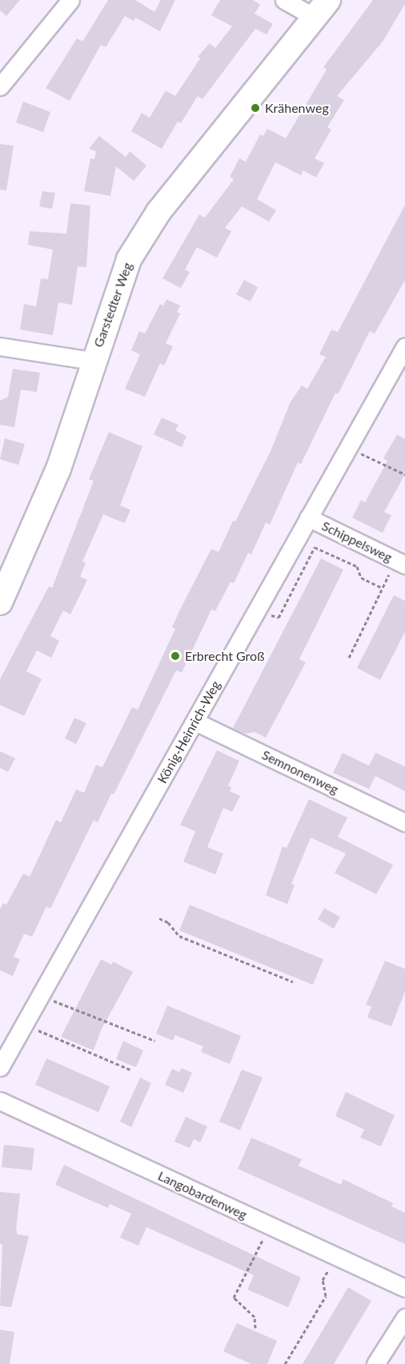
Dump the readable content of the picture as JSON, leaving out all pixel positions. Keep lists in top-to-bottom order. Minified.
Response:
{"streets":{"main road":["Garstedter Weg"],"street":["Schippelsweg","König-Heinrich-Weg","Semnonenweg","Langobardenweg"]},"crossings":[["Schippelsweg","König-Heinrich-Weg"],["König-Heinrich-Weg","Semnonenweg"]],"places":["Krähenweg","Erbrecht Groß"]}
